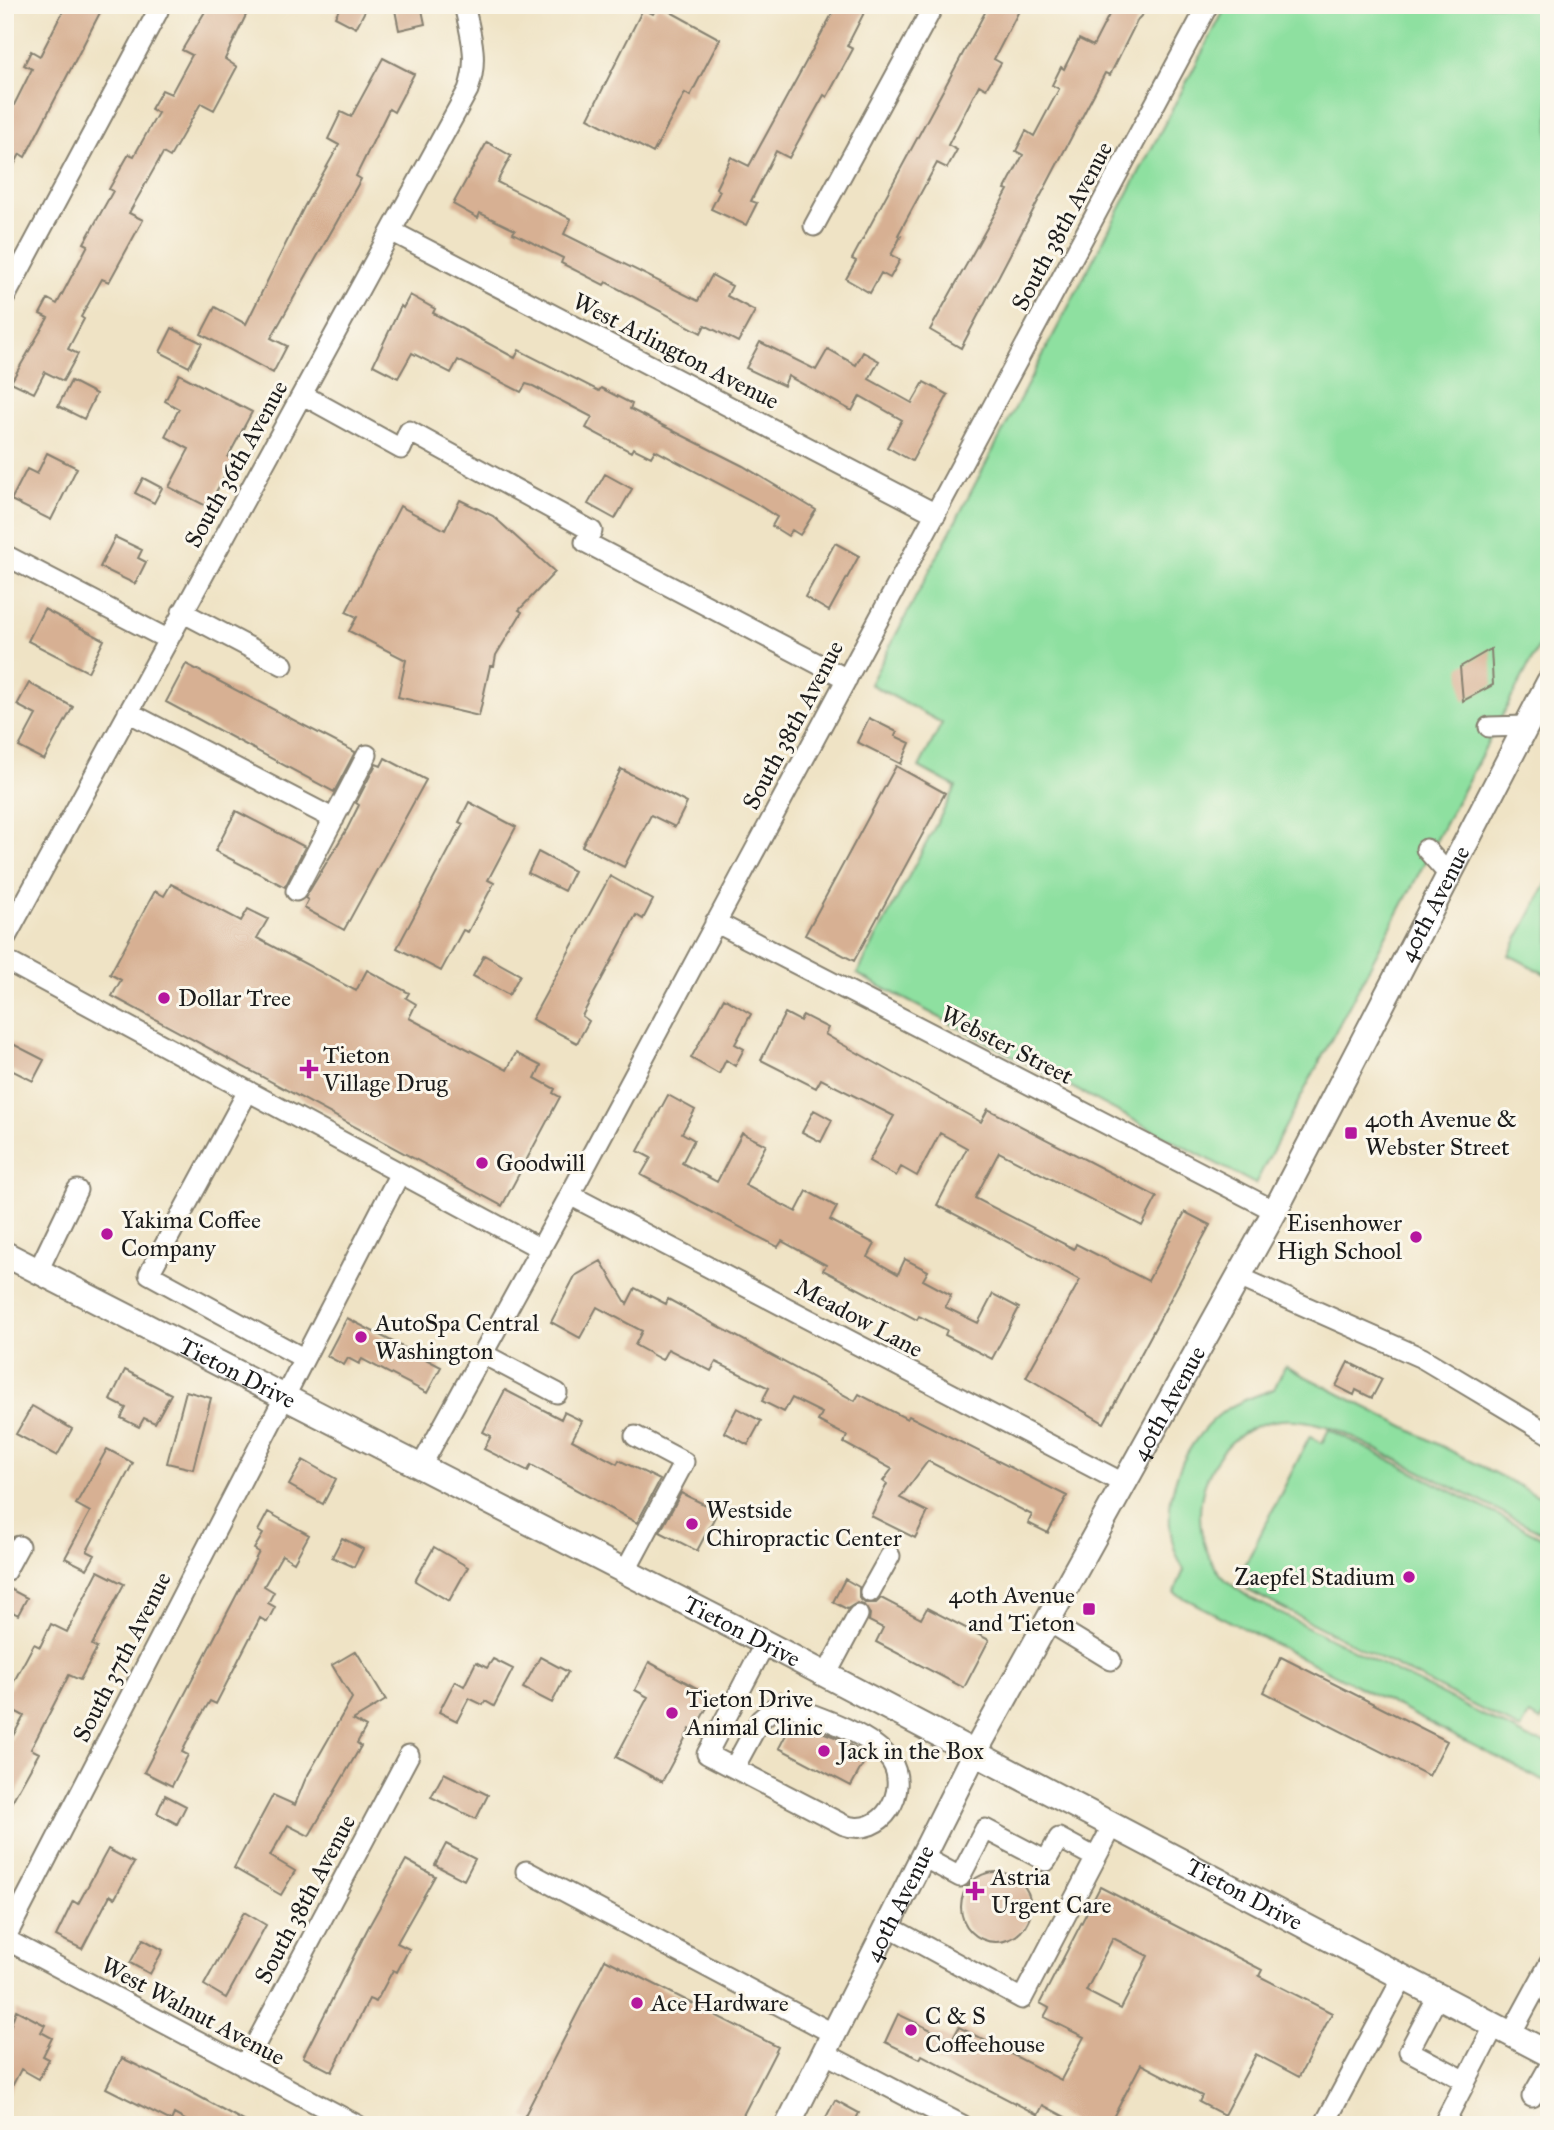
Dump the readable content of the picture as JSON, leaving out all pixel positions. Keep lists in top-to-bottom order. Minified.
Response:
{"streets":{"main road":["40th Avenue","Tieton Drive"],"street":["South 38th Avenue","West Arlington Avenue","South 36th Avenue","Webster Street","Meadow Lane","South 37th Avenue","West Walnut Avenue"]},"crossings":[["South 38th Avenue","West Arlington Avenue"],["South 38th Avenue","Webster Street"],["South 38th Avenue","Meadow Lane"],["South 38th Avenue","Tieton Drive"],["South 38th Avenue","West Walnut Avenue"],["West Arlington Avenue","South 36th Avenue"],["40th Avenue","Webster Street"],["40th Avenue","Meadow Lane"],["40th Avenue","Tieton Drive"],["Tieton Drive","South 37th Avenue"],["South 37th Avenue","West Walnut Avenue"]],"places":{"other":["Dollar Tree","Goodwill","Yakima Coffee Company","Eisenhower High School","AutoSpa Central Washington","Westside Chiropractic Center","Zaepfel Stadium","Tieton Drive Animal Clinic","Jack in the Box","Ace Hardware","C & S Coffeehouse"],"health":["Tieton Village Drug","Astria Urgent Care"],"transit":["40th Avenue & Webster Street","40th Avenue and Tieton"]}}
